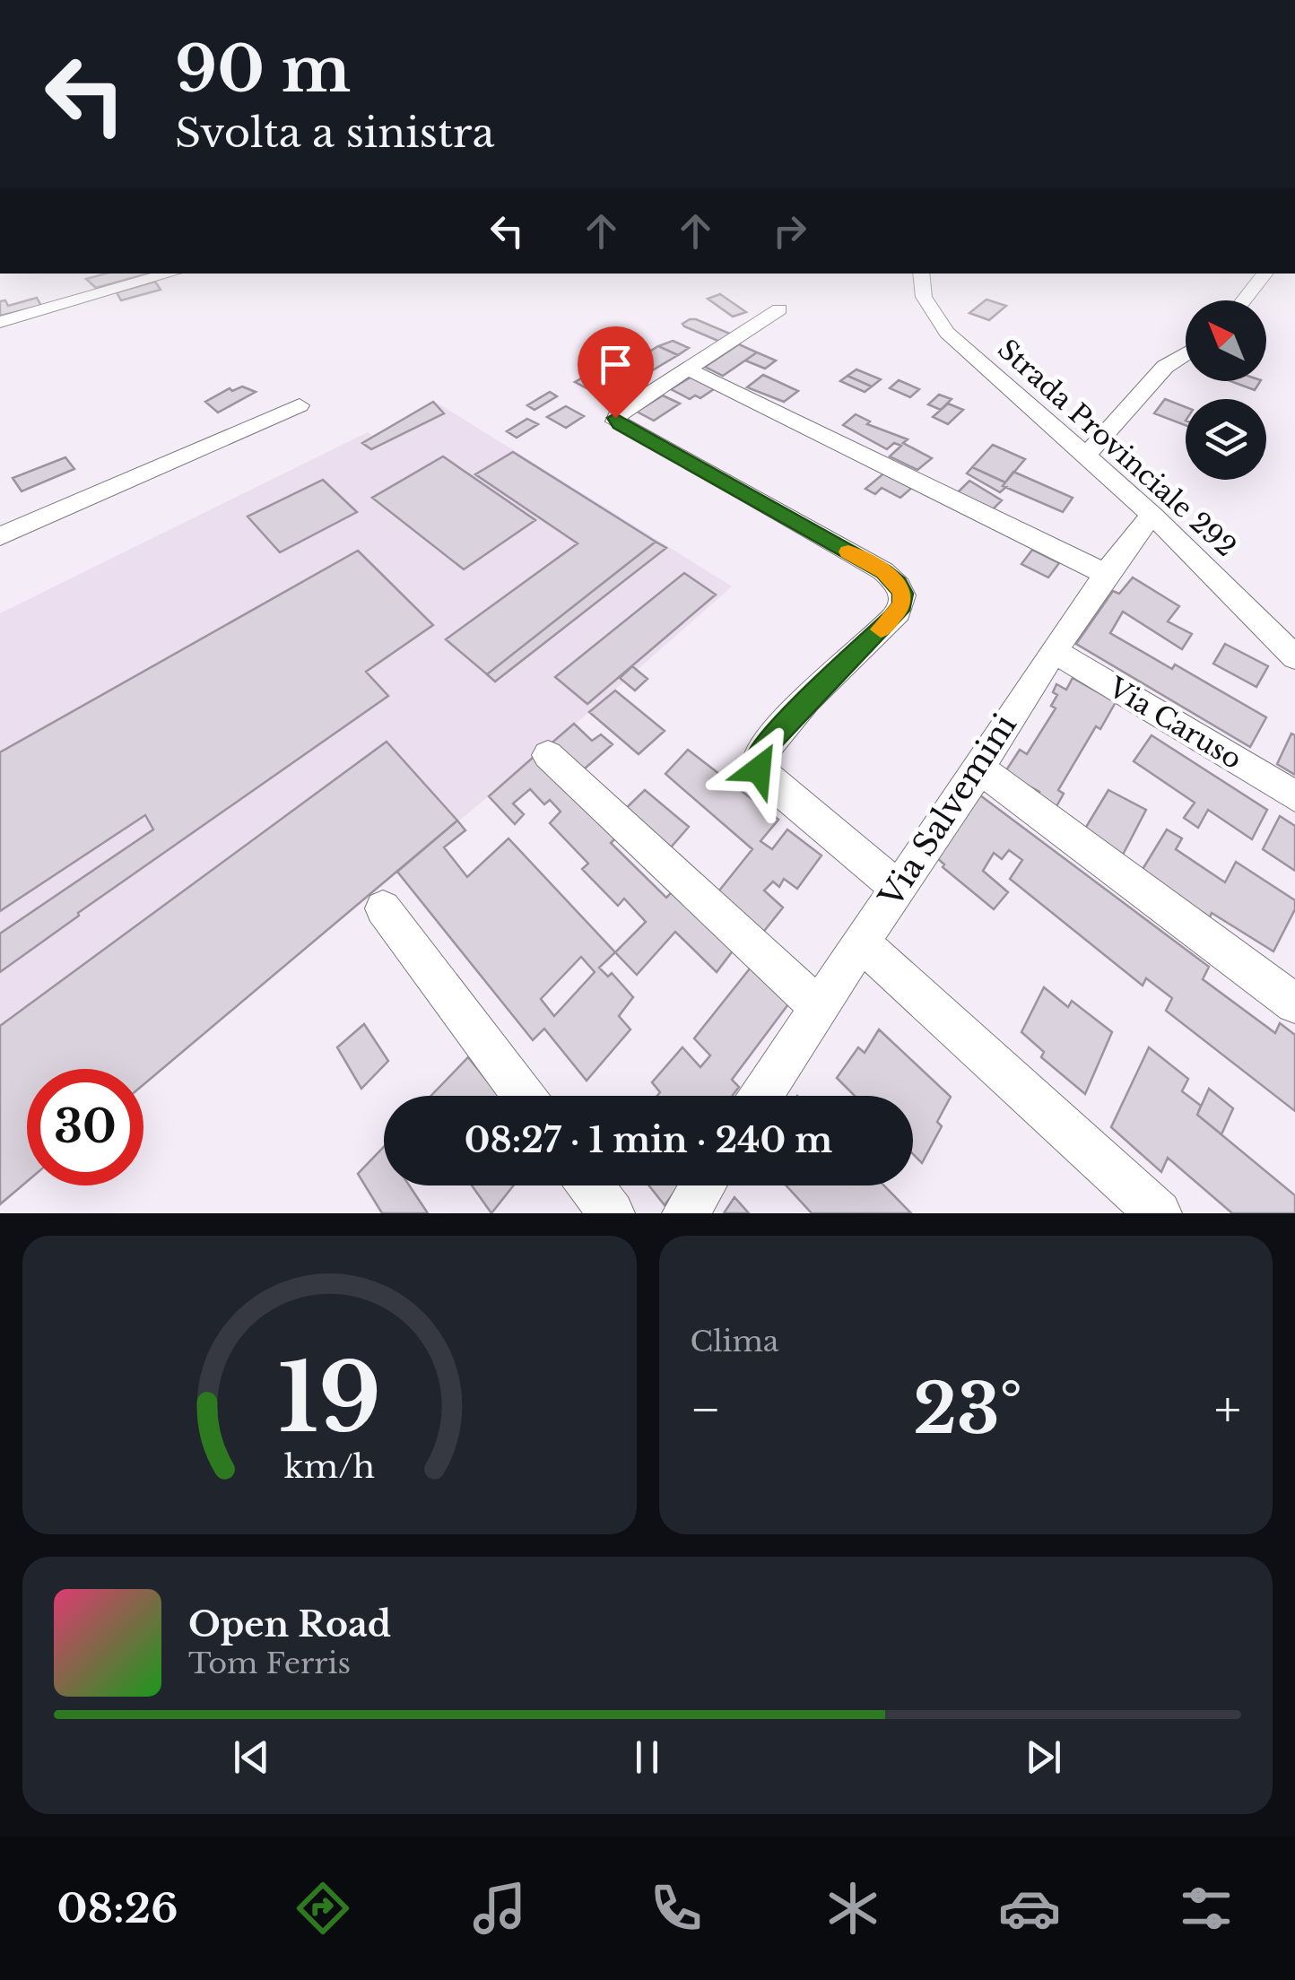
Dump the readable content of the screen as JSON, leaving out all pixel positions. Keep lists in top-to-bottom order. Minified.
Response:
{"streets":{"street":["Strada Provinciale 292","Via Caruso","Via Salvemini"]},"crossings":[["Strada Provinciale 292","Via Salvemini"],["Via Caruso","Via Salvemini"]],"north":"top left","page":{"turn":["90 m","Svolta a sinistra"],"limit":"30","trip":"08:27 · 1 min · 240 m","tile":"Clima","heat":["−","23°","+"],"song":["Open Road","Tom Ferris"],"tabs":"08:26","gauge":["19","km/h"]}}
